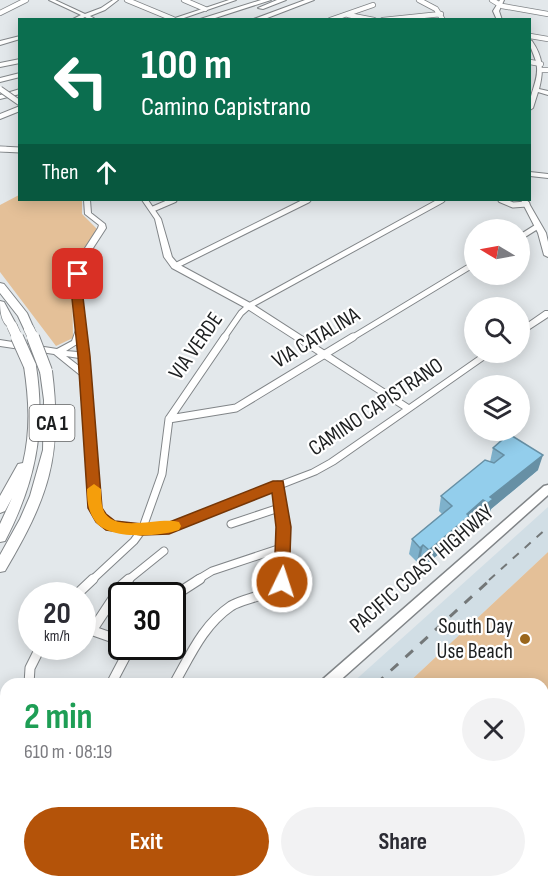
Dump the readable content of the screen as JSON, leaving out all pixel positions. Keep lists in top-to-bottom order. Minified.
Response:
{"streets":{"highway":["CA 1"],"main road":["CAMINO CAPISTRANO","PACIFIC COAST HIGHWAY"],"street":["VIA CATALINA","VIA VERDE"]},"crossings":[["VIA CATALINA","VIA VERDE"],["VIA VERDE","CAMINO CAPISTRANO"]],"places":["South Day Use Beach"],"north":"left","page":{"turn":["100 m","Camino Capistrano"],"then":"Then","speed":"20 km/h","limit":"30","heading":["2 min","610 m · 08:19"],"buttons":["Exit","Share"]}}
